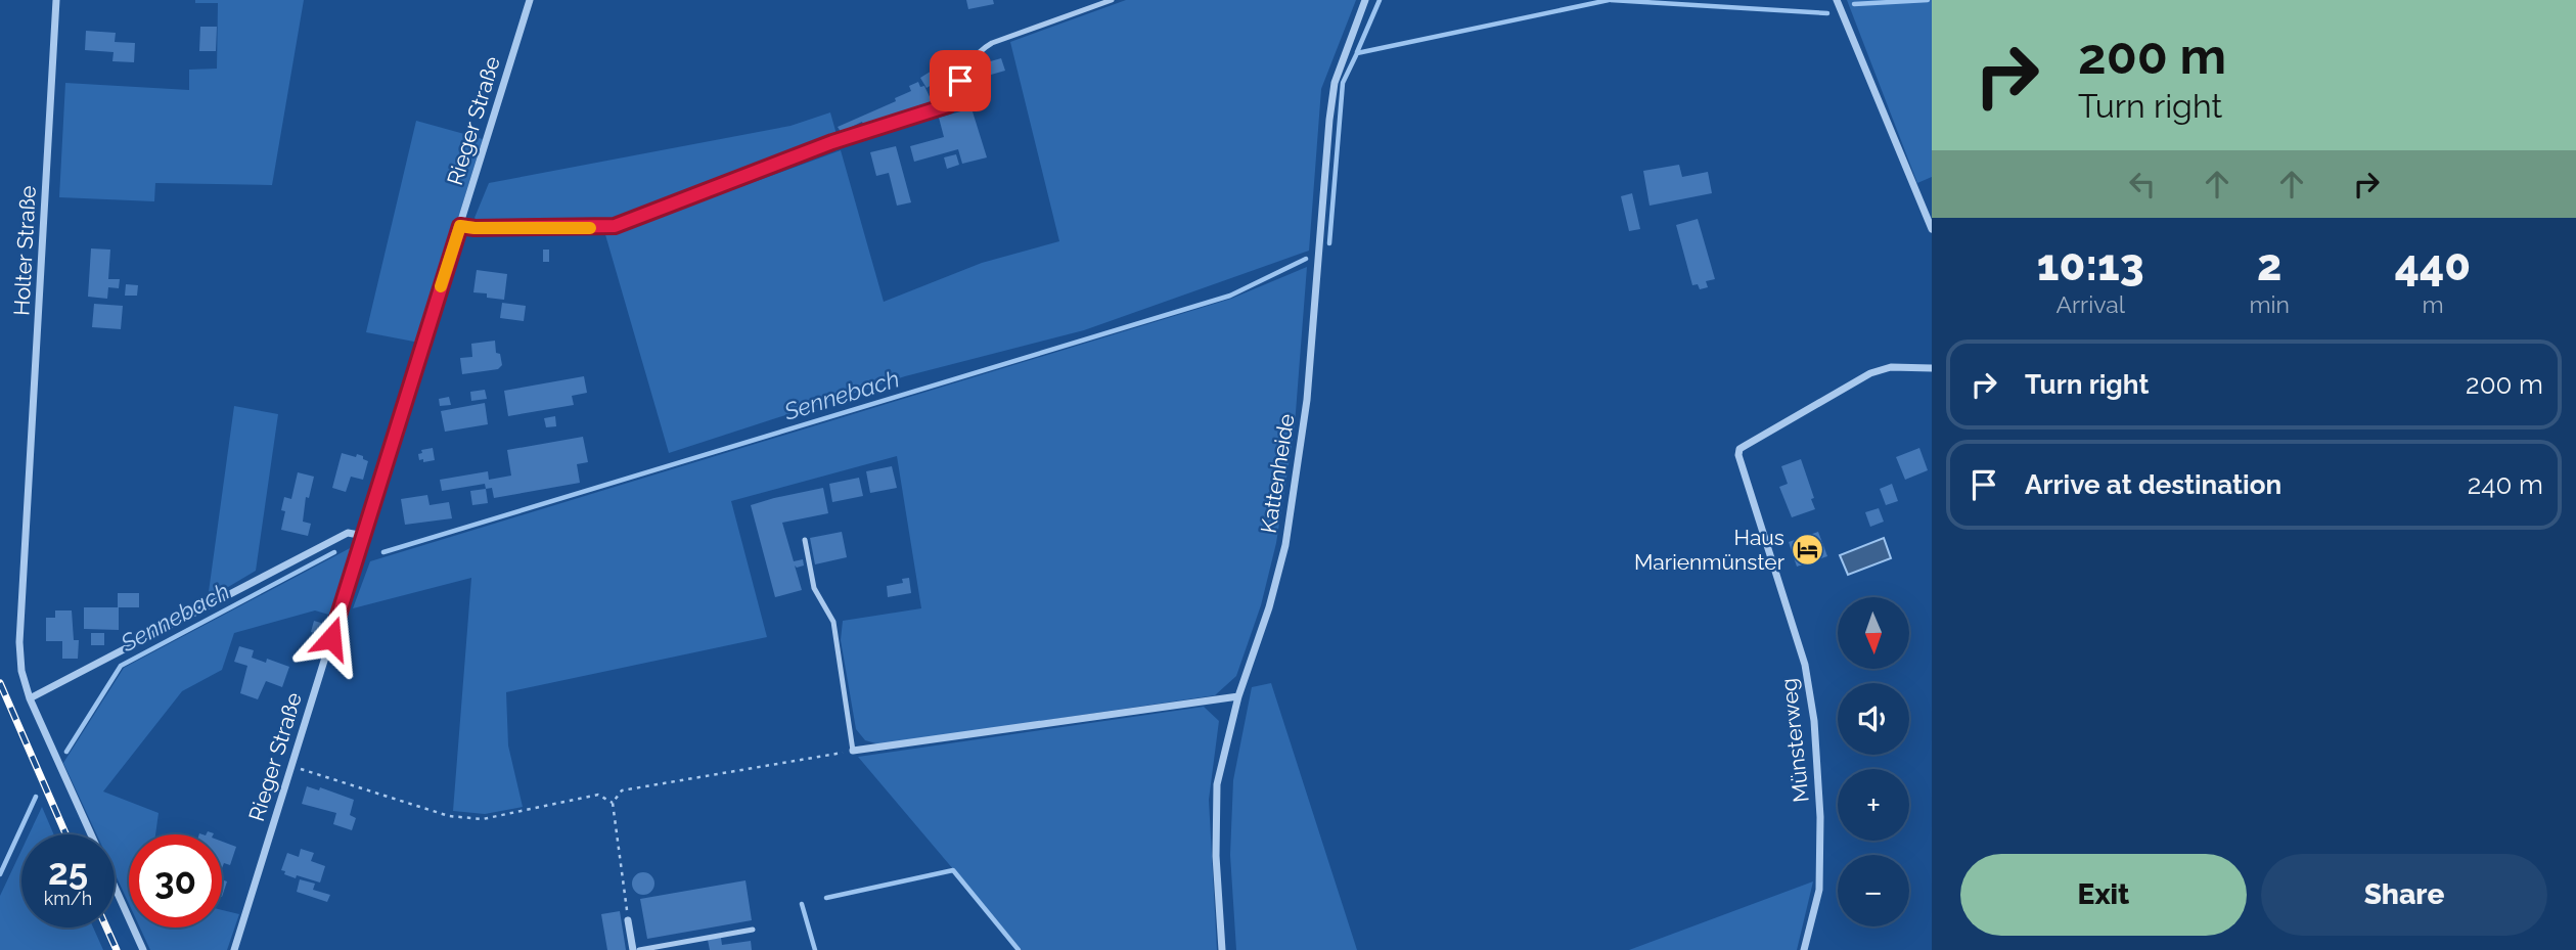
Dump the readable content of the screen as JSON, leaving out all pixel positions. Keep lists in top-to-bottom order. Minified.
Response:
{"streets":{"street":["Rieger Straße","Holter Straße","Kattenheide","Münsterweg"]},"water":["Sennebach"],"places":{"hotel":["Haus Marienmünster"]},"north":"bottom","page":{"turn":["200 m","Turn right"],"eta":["10:13","Arrival","2","min","440","m"],"list":[{"name":"Turn right","value":"200 m"},{"name":"Arrive at destination","value":"240 m"}],"map_buttons":["+","−"],"speed":"25 km/h","limit":"30","buttons":["Exit","Share"]}}
